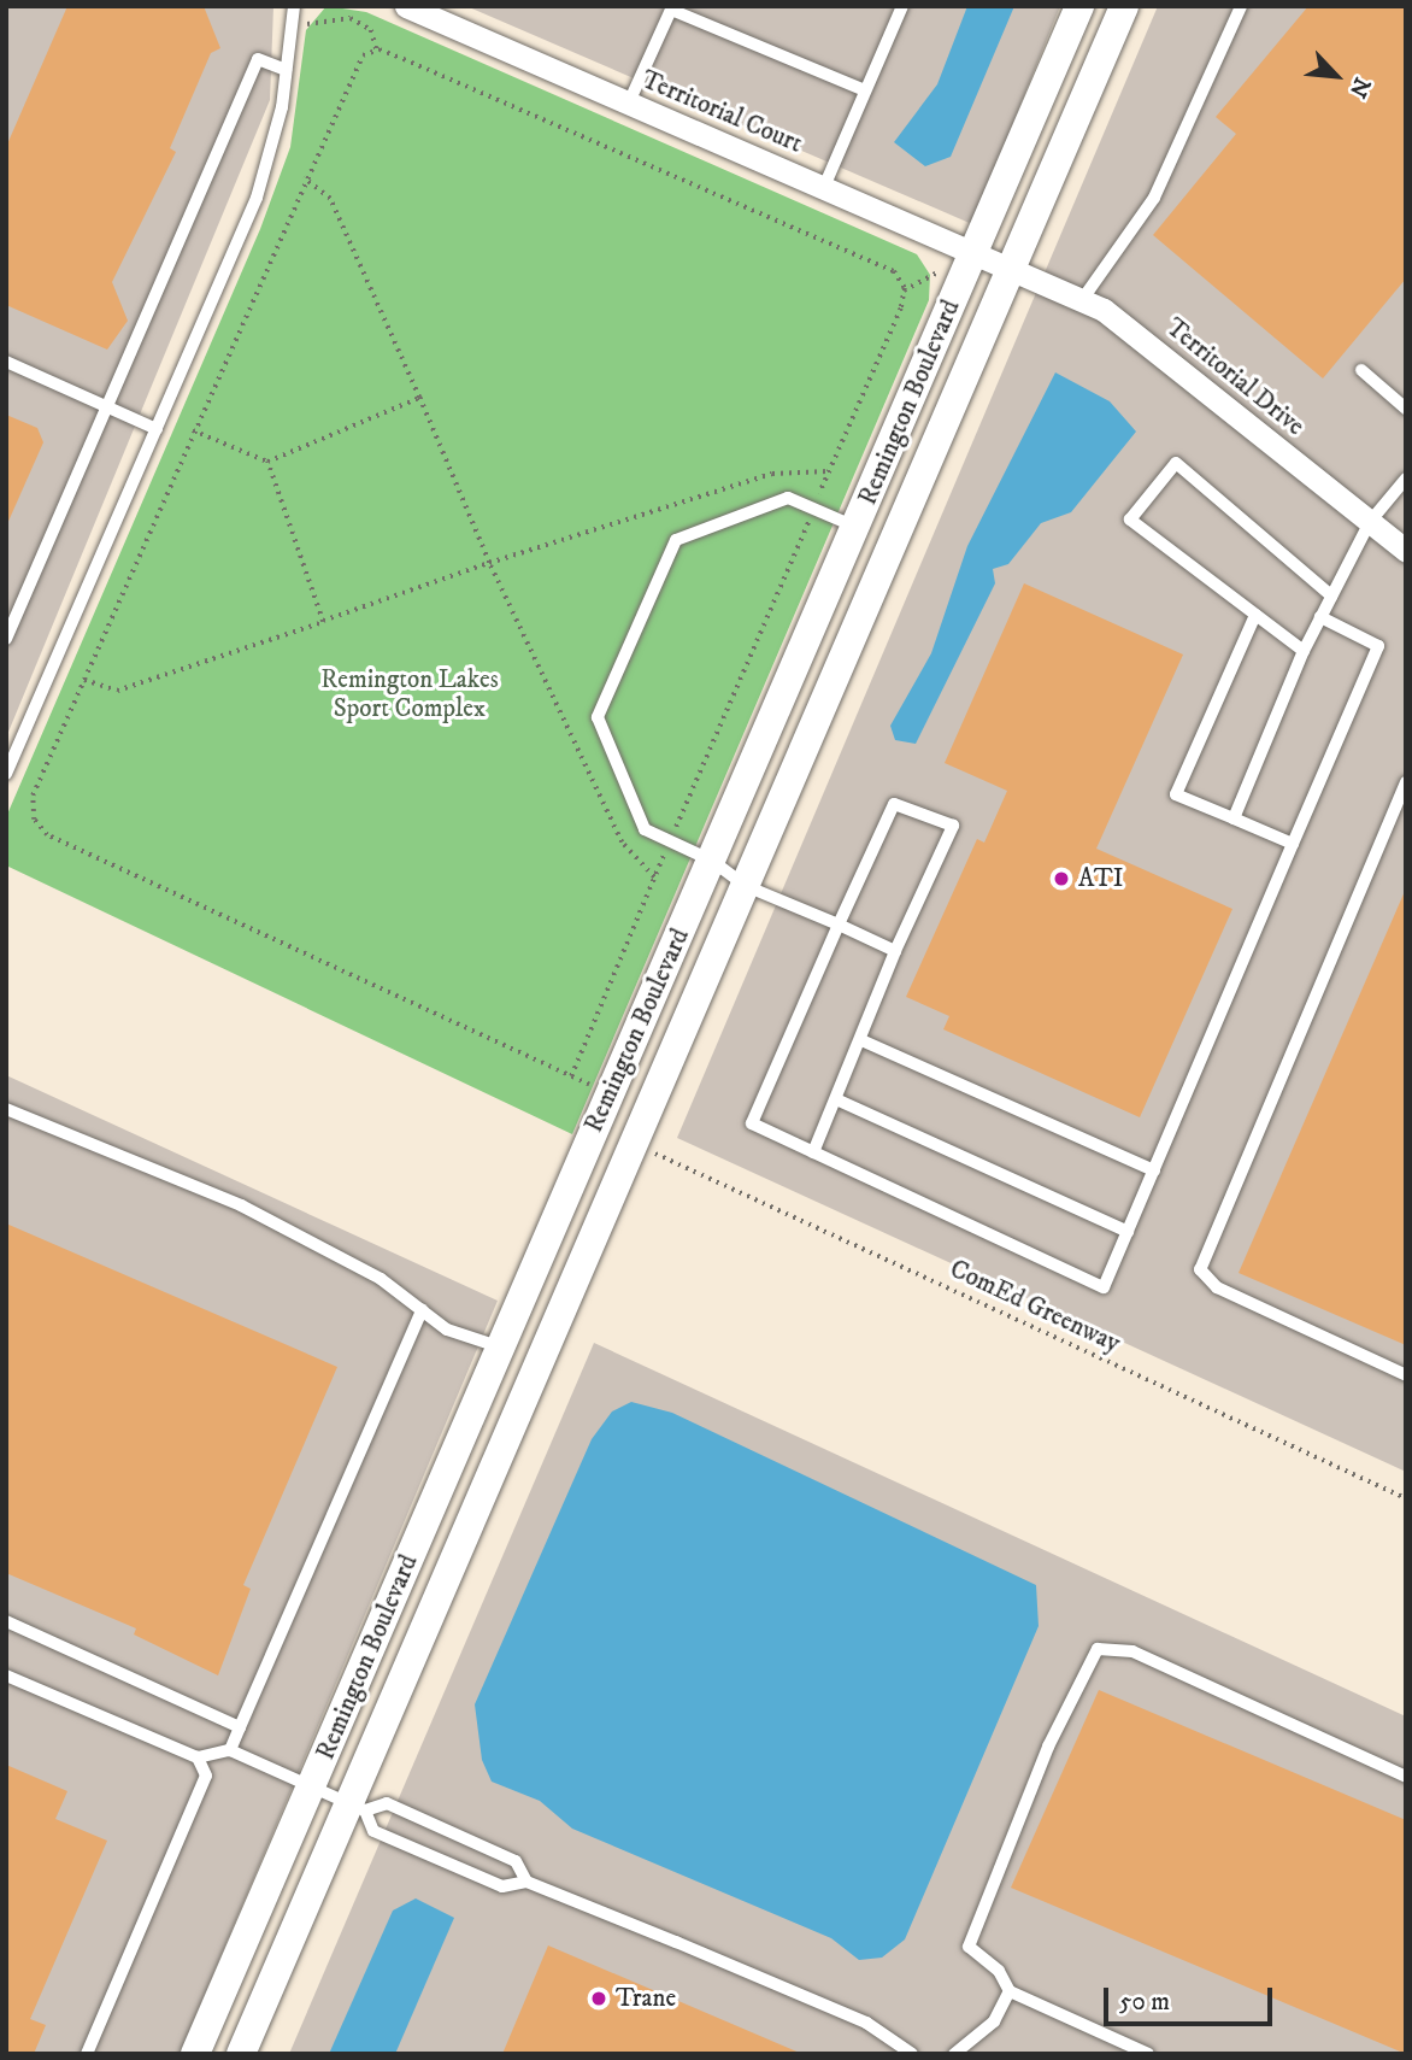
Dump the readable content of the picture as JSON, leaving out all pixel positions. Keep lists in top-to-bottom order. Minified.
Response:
{"streets":{"street":["Territorial Court","Territorial Drive","Remington Boulevard"],"path":["ComEd Greenway"]},"crossings":[["Territorial Court","Territorial Drive"],["Territorial Court","Remington Boulevard"],["Territorial Drive","Remington Boulevard"]],"parks":["Remington Lakes Sport Complex"],"places":["ATI","Trane"],"scale_bar":"50 m","north":"bottom right"}
